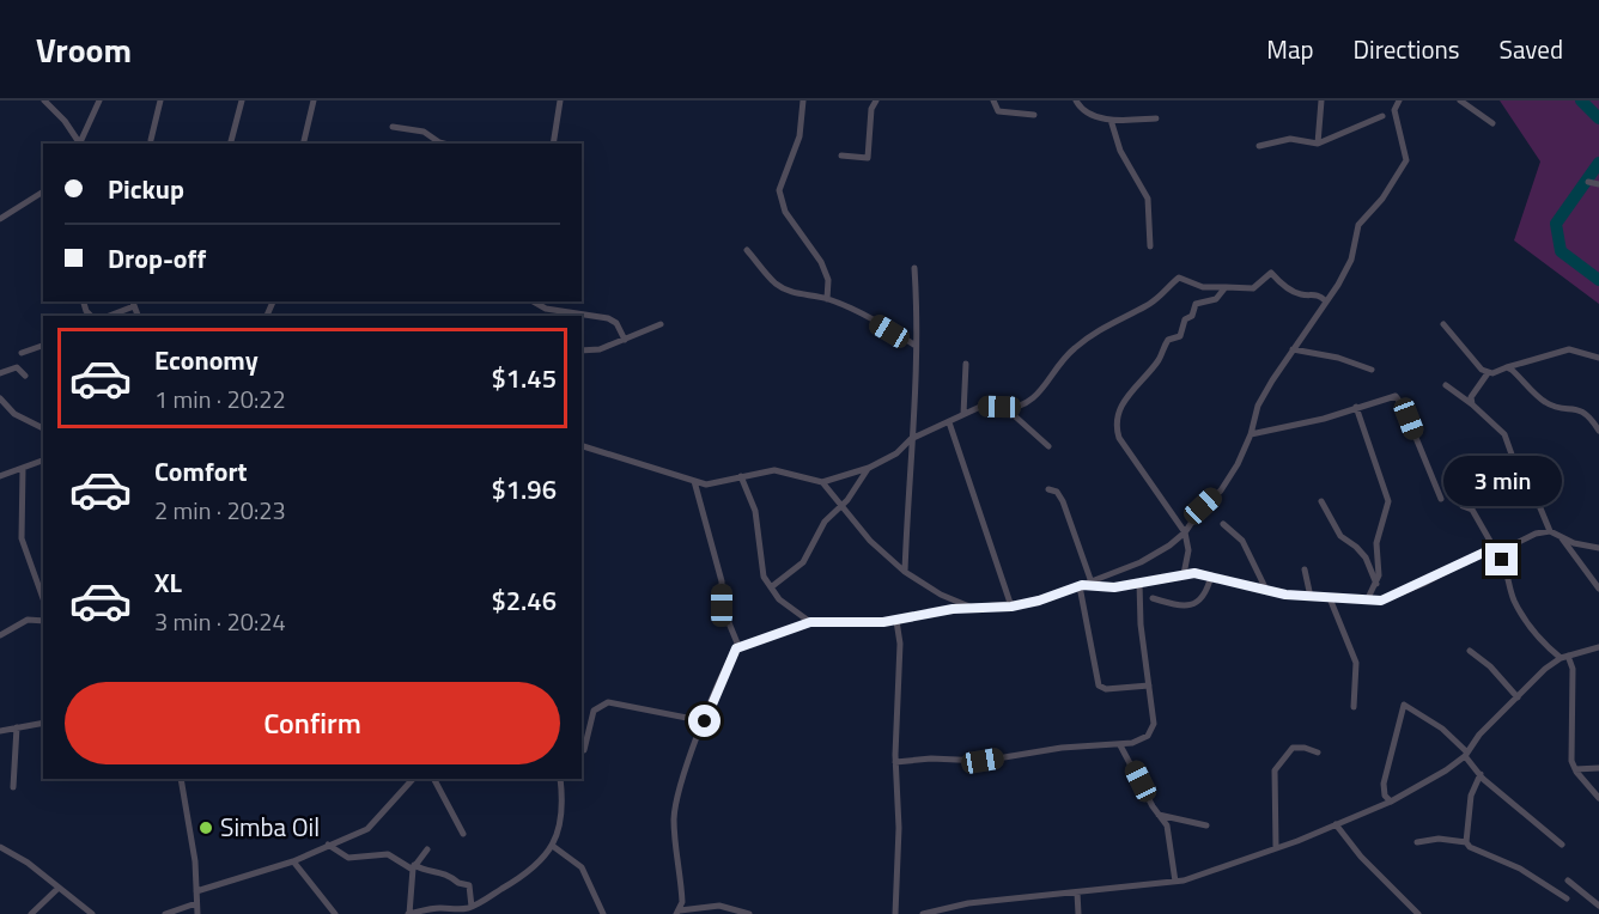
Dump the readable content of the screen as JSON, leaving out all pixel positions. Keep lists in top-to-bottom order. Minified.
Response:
{"places":["Simba Oil"],"page":{"header":"Vroom","nav":["Map","Directions","Saved"],"banner":["Pickup","Drop-off"],"list":[{"name":"Economy","note":"1 min · 20:22","value":"$1.45"},{"name":"Comfort","note":"2 min · 20:23","value":"$1.96"},{"name":"XL","note":"3 min · 20:24","value":"$2.46"}],"bubble":"3 min","buttons":"Confirm"}}
